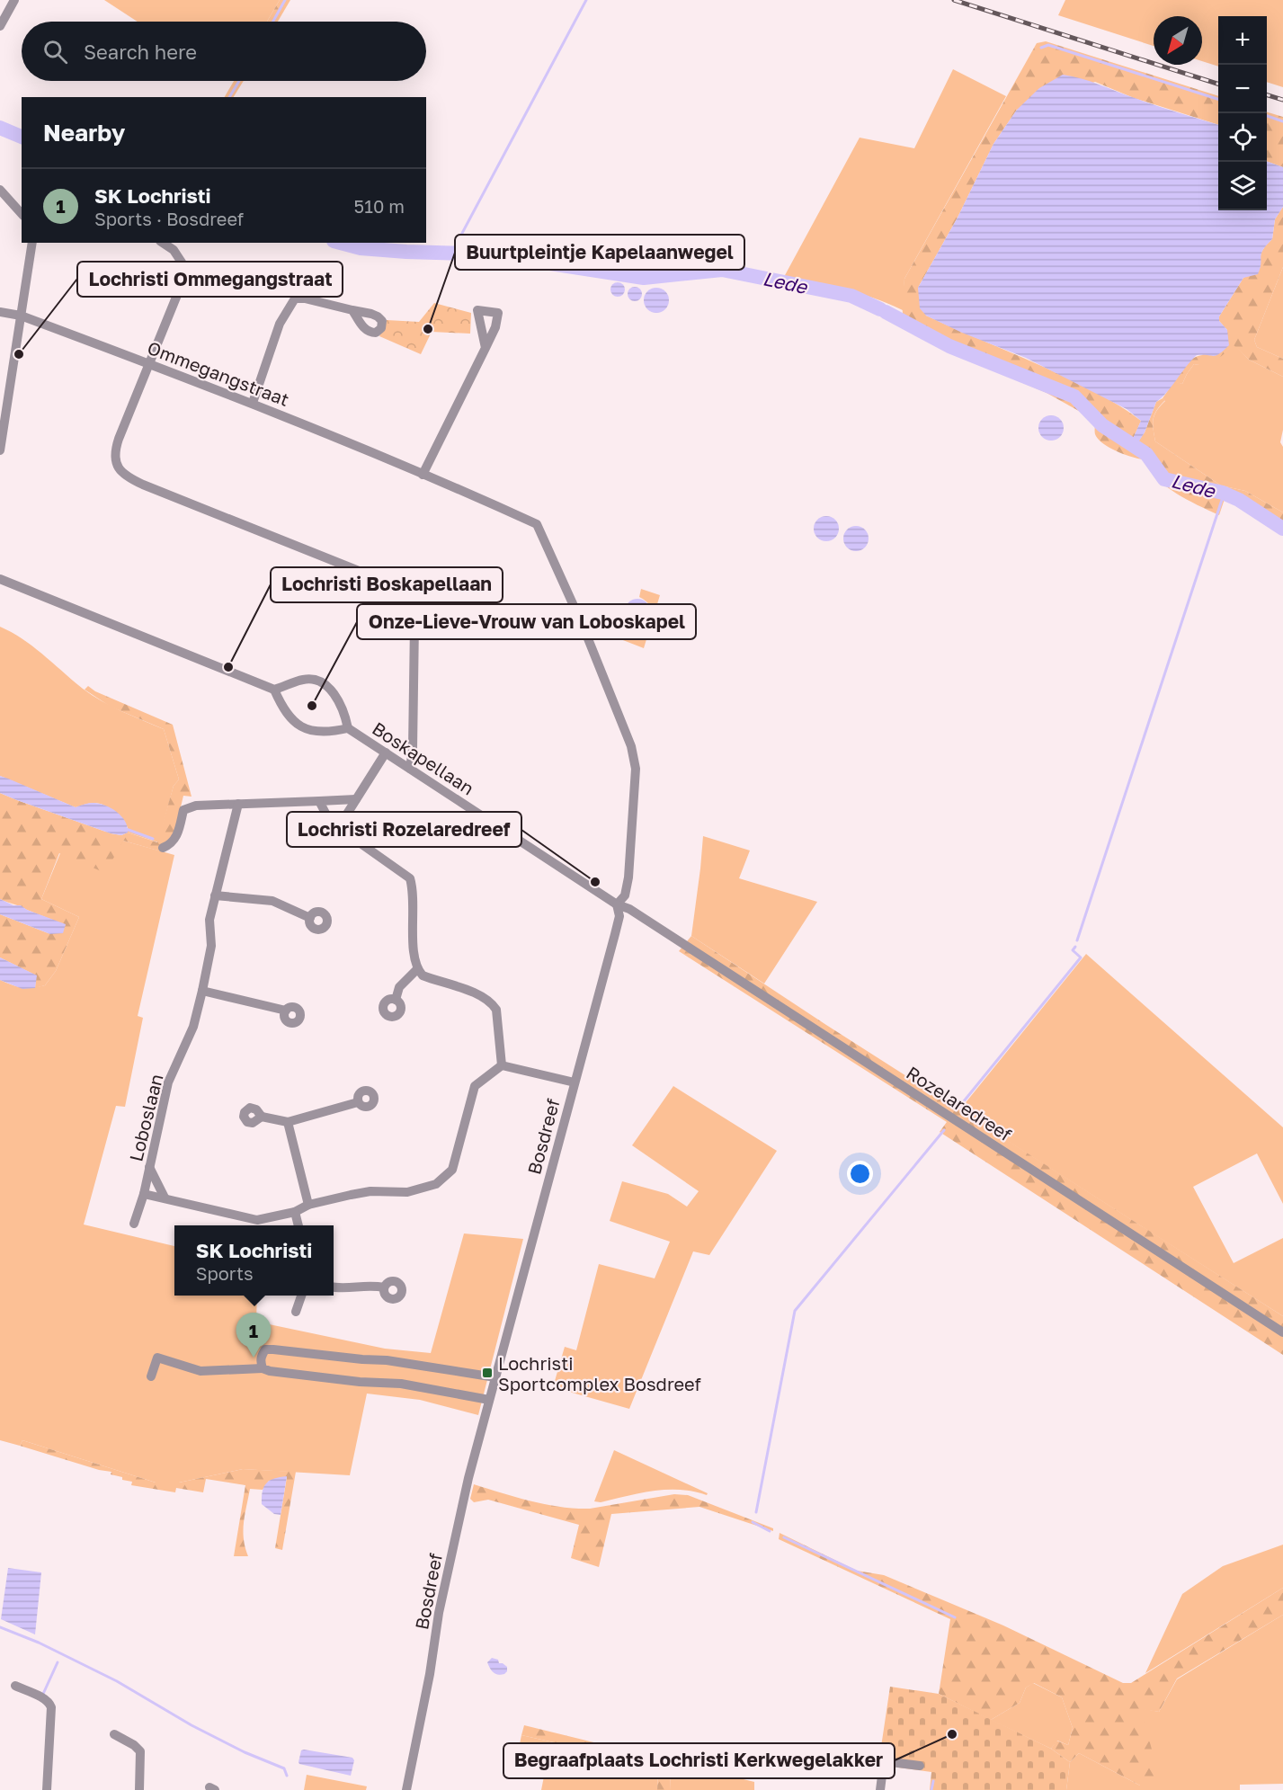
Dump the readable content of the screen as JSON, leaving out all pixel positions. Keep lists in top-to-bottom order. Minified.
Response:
{"streets":{"street":["Ommegangstraat","Boskapellaan","Rozelaredreef","Loboslaan","Bosdreef"]},"crossings":[["Ommegangstraat","Boskapellaan"],["Ommegangstraat","Rozelaredreef"],["Ommegangstraat","Bosdreef"],["Boskapellaan","Rozelaredreef"],["Boskapellaan","Bosdreef"],["Rozelaredreef","Bosdreef"]],"water":["Lede"],"places":{"other":["Buurtpleintje Kapelaanwegel","Lochristi Ommegangstraat","Lochristi Boskapellaan","Onze-Lieve-Vrouw van Loboskapel","Lochristi Rozelaredreef","Begraafplaats Lochristi Kerkwegelakker"],"transit":["Lochristi Sportcomplex Bosdreef"]},"north":"bottom left","page":{"map_buttons":["+","−"],"search":"Search here","heading":"Nearby","list":[{"mark":"1","name":"SK Lochristi","note":"Sports · Bosdreef","value":"510 m"}],"popup":["SK Lochristi","Sports"],"pins":"1"}}
